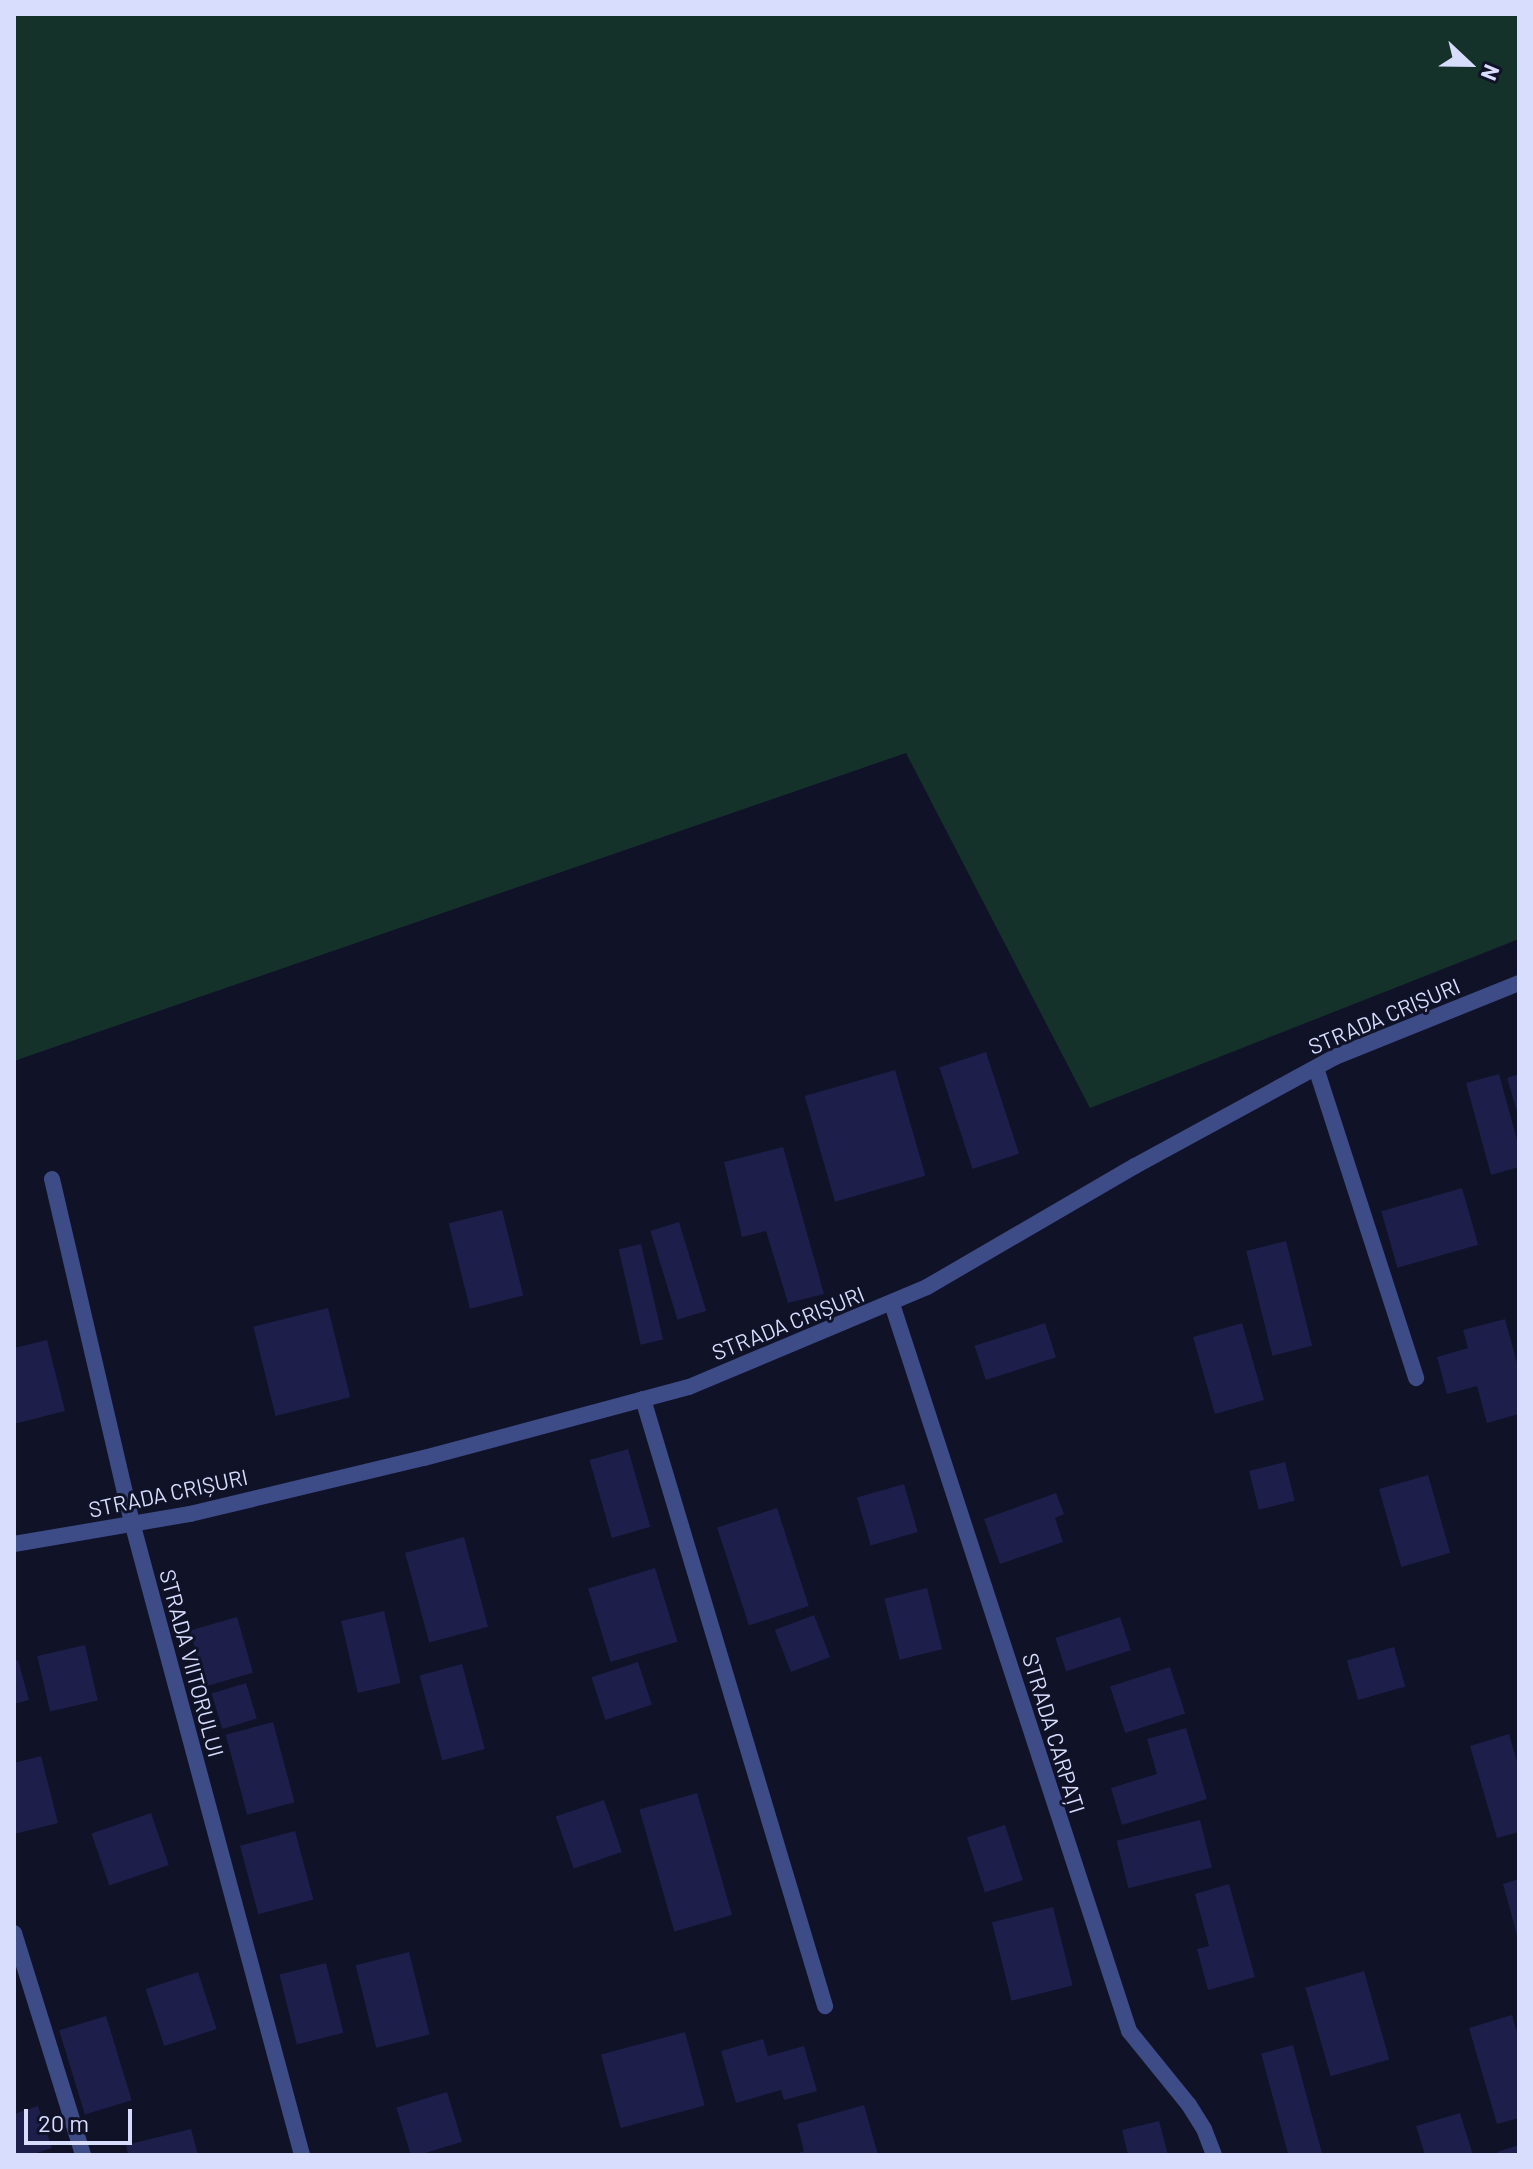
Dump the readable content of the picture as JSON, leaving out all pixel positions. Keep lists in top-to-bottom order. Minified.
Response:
{"streets":{"street":["STRADA CRIȘURI","STRADA VIITORULUI","STRADA CARPAȚI"]},"crossings":[["STRADA CRIȘURI","STRADA VIITORULUI"],["STRADA CRIȘURI","STRADA CARPAȚI"]],"scale_bar":"20 m","north":"right"}
